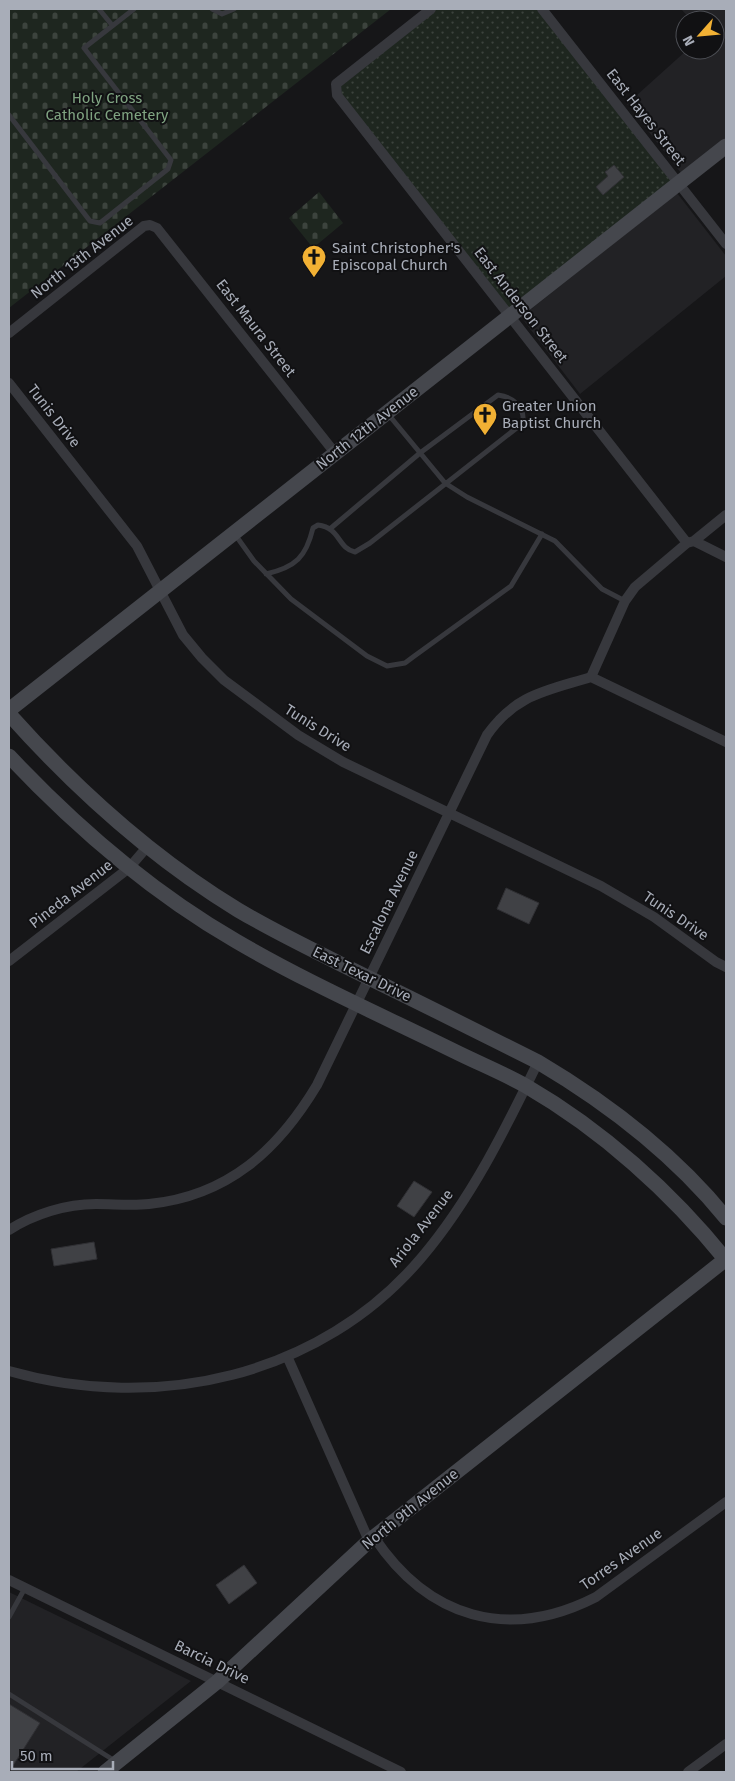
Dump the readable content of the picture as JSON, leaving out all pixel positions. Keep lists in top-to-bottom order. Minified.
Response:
{"streets":{"street":["East Hayes Street","North 13th Avenue","East Anderson Street","East Maura Street","Tunis Drive","North 12th Avenue","Pineda Avenue","Escalona Avenue","East Texar Drive","Ariola Avenue","North 9th Avenue","Torres Avenue","Barcia Drive"]},"crossings":[["East Hayes Street","North 12th Avenue"],["North 13th Avenue","East Maura Street"],["East Anderson Street","North 12th Avenue"],["East Maura Street","North 12th Avenue"],["Tunis Drive","North 12th Avenue"],["Tunis Drive","Escalona Avenue"],["North 12th Avenue","East Texar Drive"],["Pineda Avenue","East Texar Drive"],["Escalona Avenue","East Texar Drive"],["East Texar Drive","Ariola Avenue"],["East Texar Drive","North 9th Avenue"],["Ariola Avenue","Torres Avenue"],["North 9th Avenue","Torres Avenue"],["North 9th Avenue","Barcia Drive"]],"parks":["Holy Cross Catholic Cemetery"],"places":{"church":["Saint Christopher's Episcopal Church","Greater Union Baptist Church"]},"scale_bar":"50 m","north":"bottom left"}
